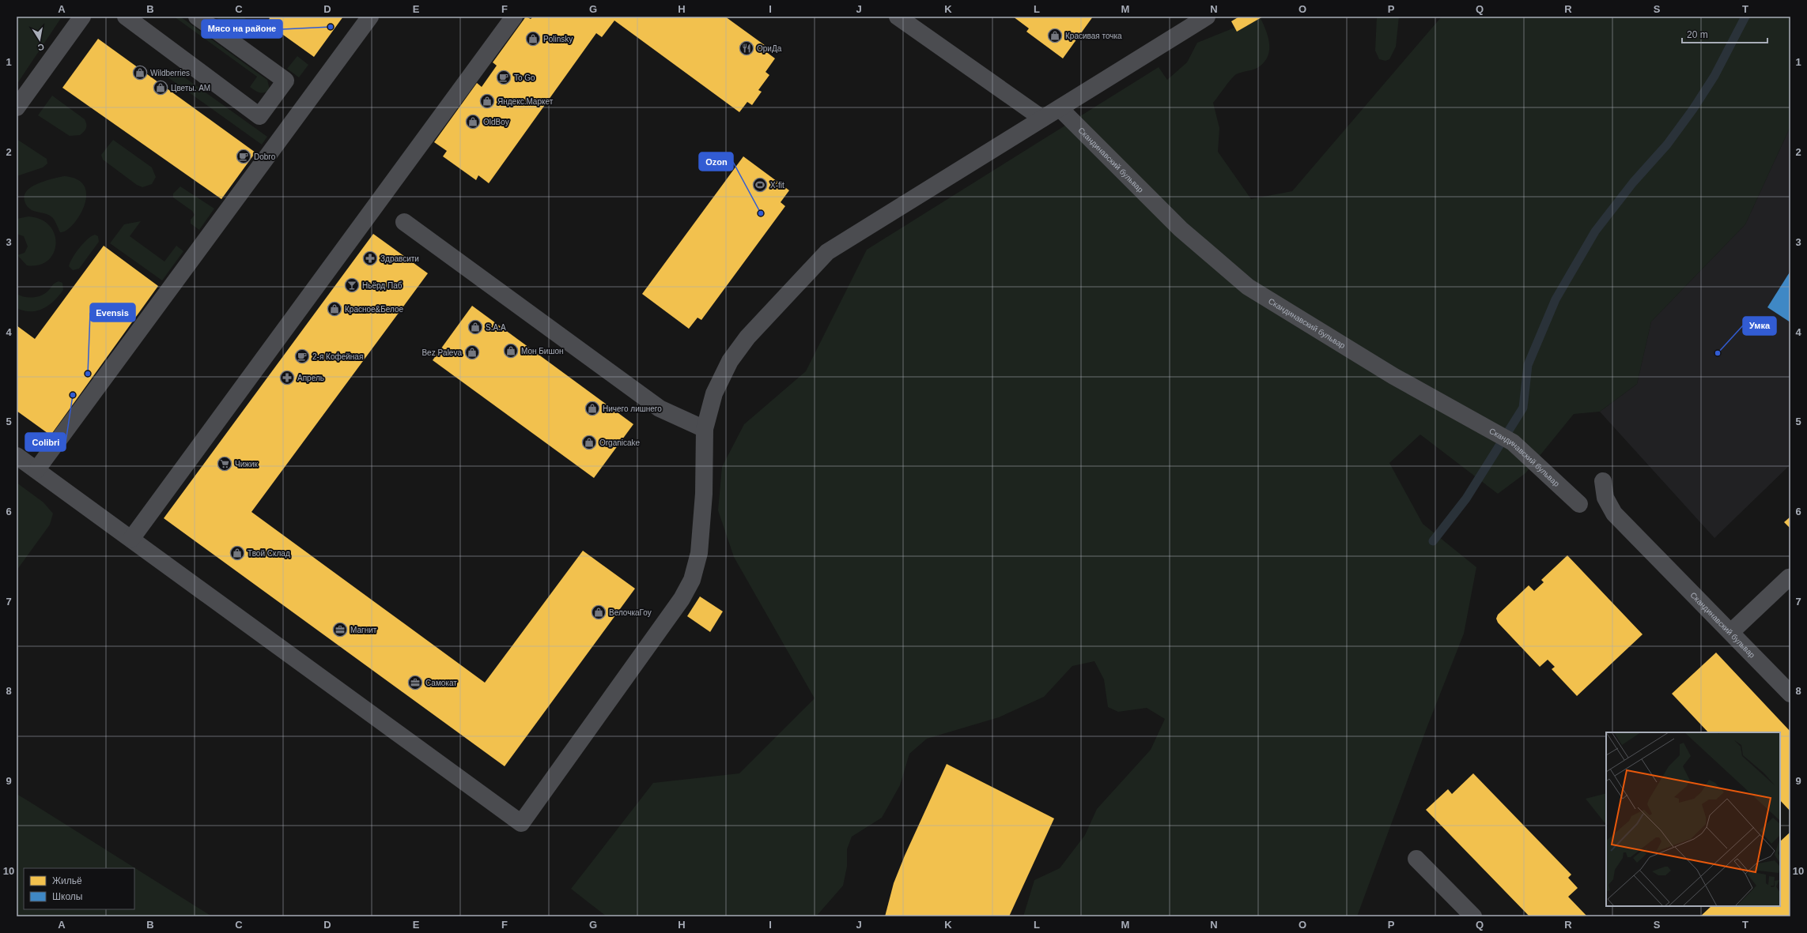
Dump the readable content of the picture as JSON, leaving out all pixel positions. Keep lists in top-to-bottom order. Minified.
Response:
{"streets":{"street":["Скандинавский бульвар"]},"places":{"other":["Мясо на районе","Ozon","Умка","Evensis","Colibri"],"shop":["Красивая точка","Polinsky","Wildberries","Цветы. АМ","Яндекс.Маркет","OldBoy","Красное&Белое","S.A.A","Мон Бишон","Bez Paleva","Ничего лишнего","Organicake","Твой Склад","ВелочкаГоу"],"restaurant":["ОриДа"],"cafe":["To Go","Dobro","2-я Кофейная"],"sports":["X-fit"],"pharmacy":["Здравсити","Апрель"],"bar":["Ньёрд Паб"],"supermarket":["Чижик"],"office":["Магнит","Самокат"]},"legend":["Жильё","Школы"],"scale_bar":"20 m","north":"bottom","grid":{"columns":["A","B","C","D","E","F","G","H","I","J","K","L","M","N","O","P","Q","R","S","T"],"rows":["1","2","3","4","5","6","7","8","9","10"]}}
